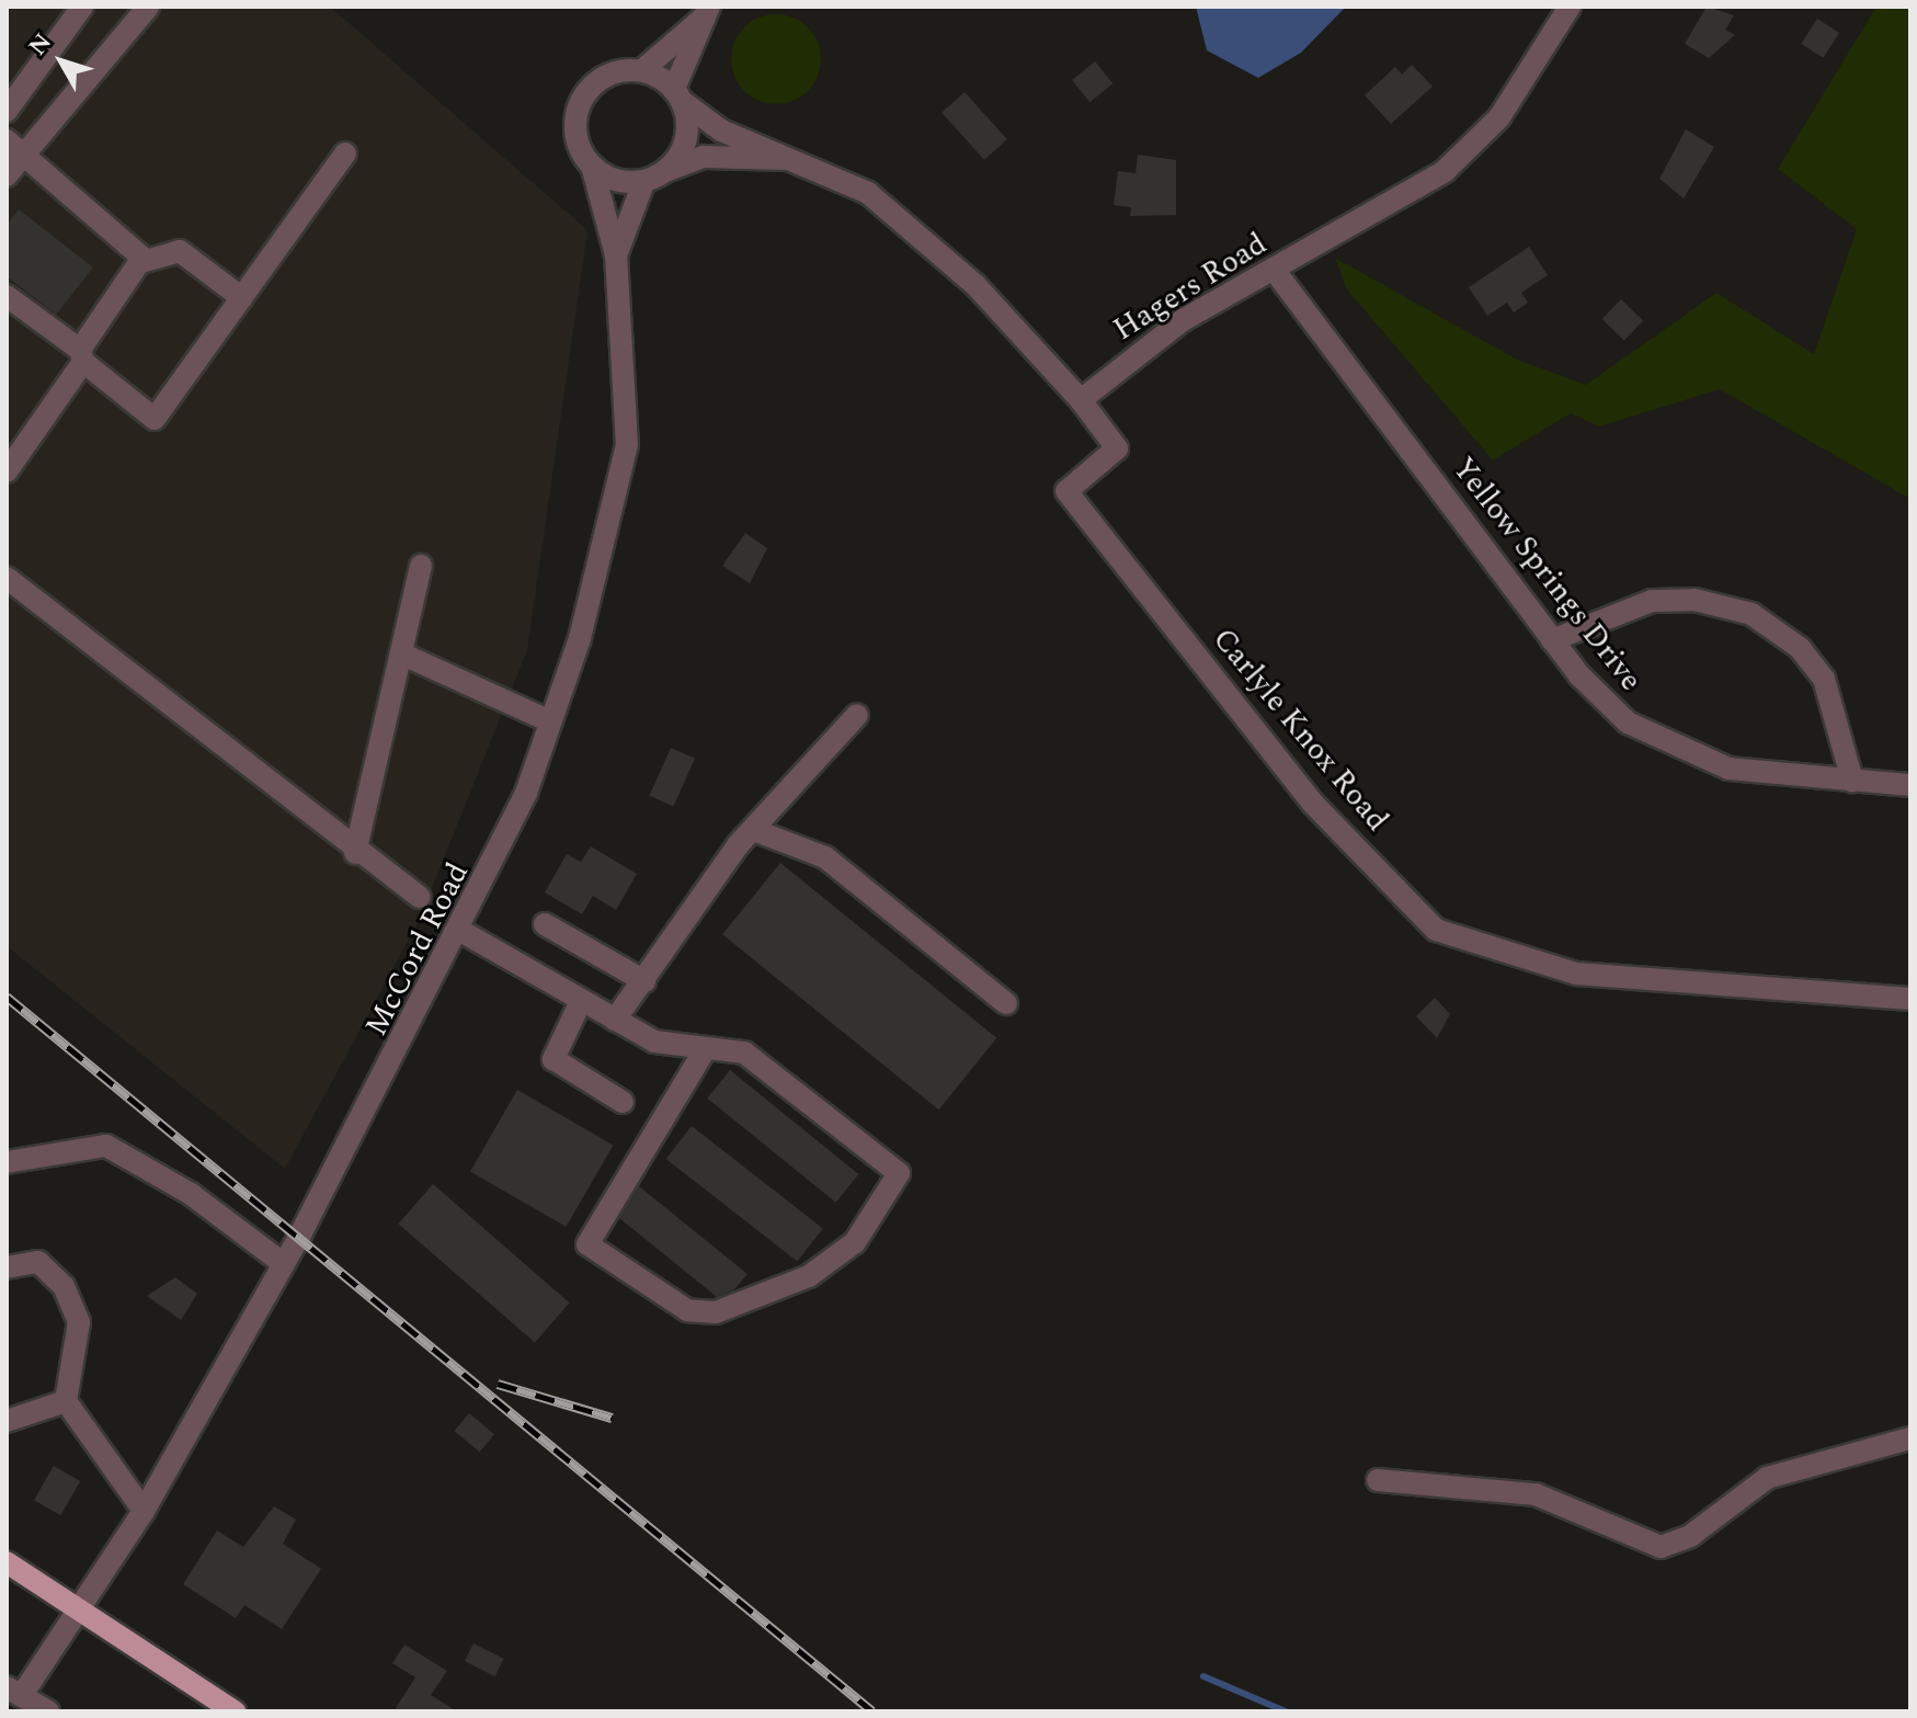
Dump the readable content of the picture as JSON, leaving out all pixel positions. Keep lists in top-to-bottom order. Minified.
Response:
{"streets":{"street":["Hagers Road","Yellow Springs Drive","Carlyle Knox Road","McCord Road"]},"crossings":[["Hagers Road","Yellow Springs Drive"],["Hagers Road","Carlyle Knox Road"]],"north":"top left"}
